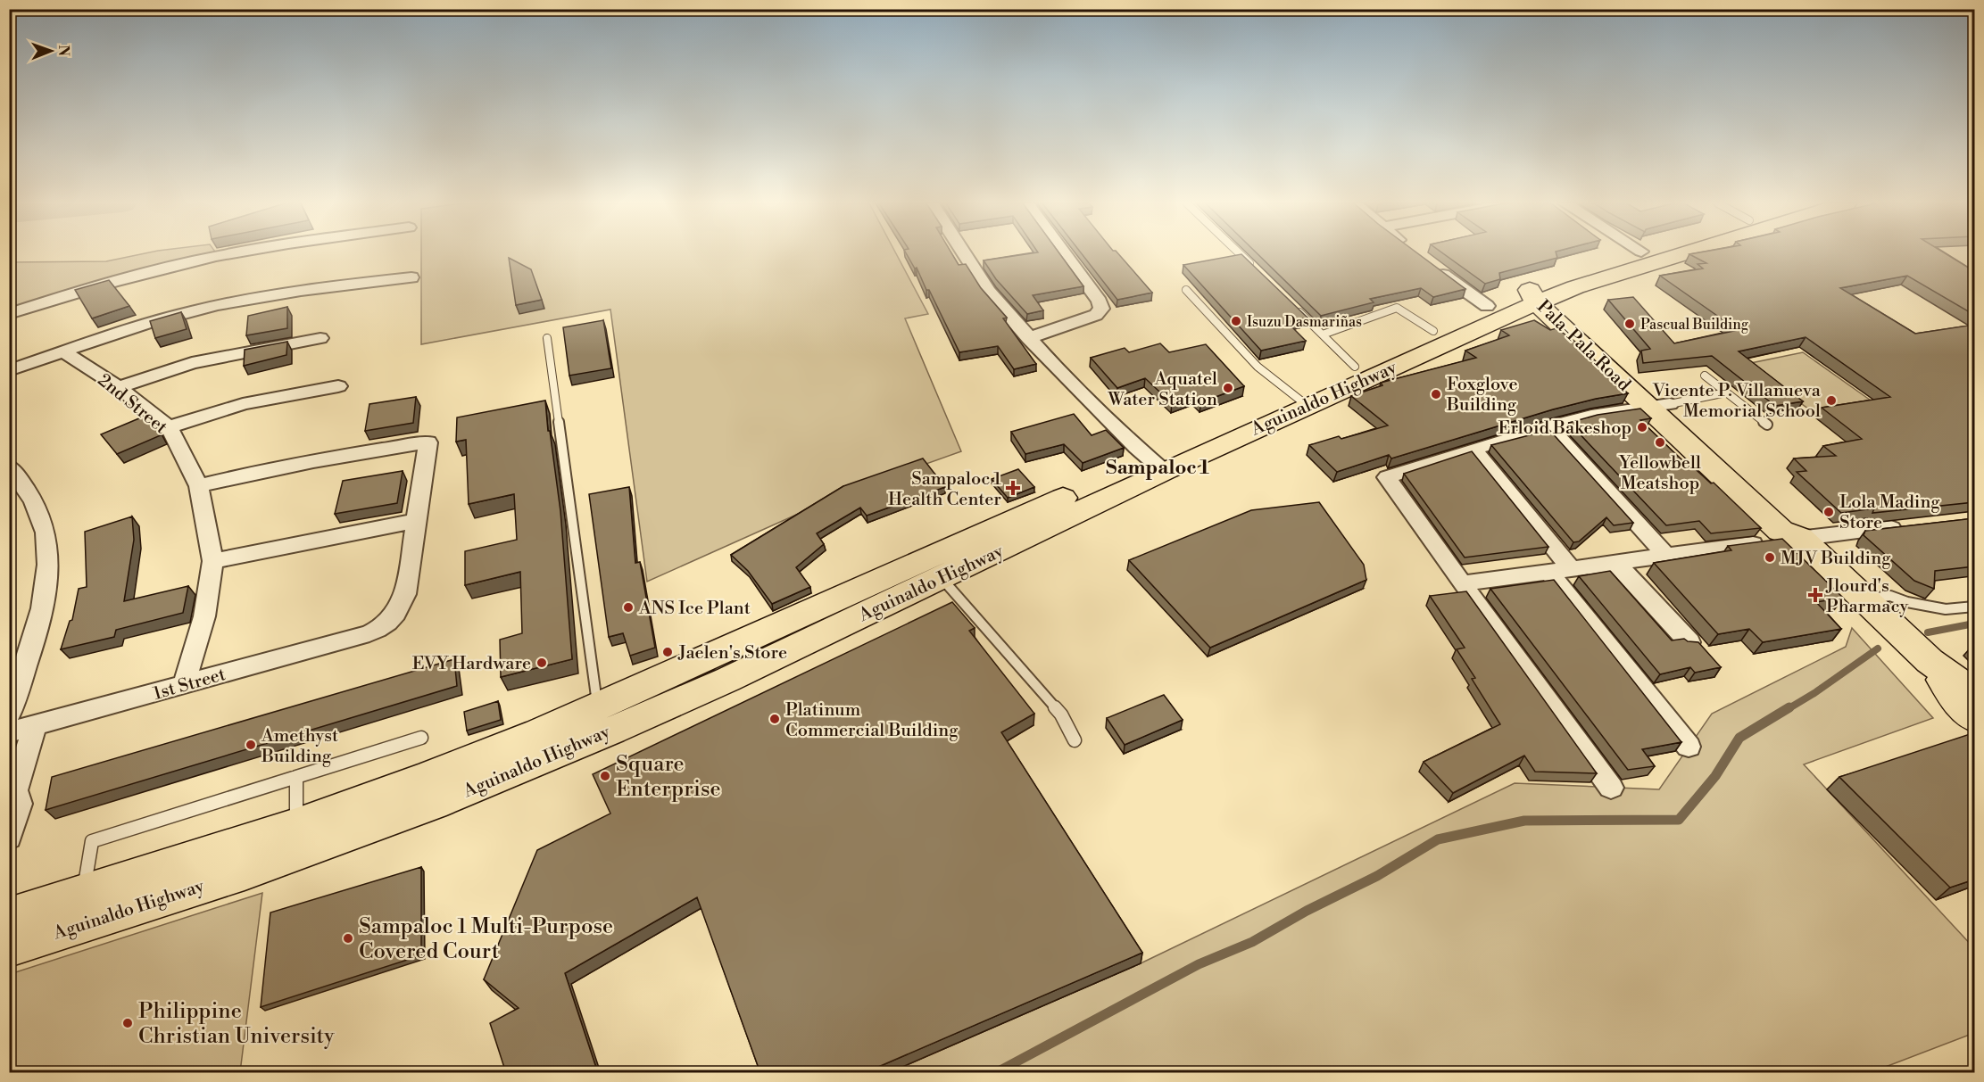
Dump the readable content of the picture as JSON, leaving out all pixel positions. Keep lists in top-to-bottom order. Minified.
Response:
{"streets":{"main road":["Pala-Pala Road","Aguinaldo Highway"],"street":["2nd Street","1st Street"]},"crossings":[["Pala-Pala Road","Aguinaldo Highway"],["2nd Street","1st Street"]],"districts":["Sampaloc 1"],"places":{"other":["Isuzu Dasmariñas","Pascual Building","Aquatel Water Station","Foxglove Building","Vicente P. Villanueva Memorial School","Erloid Bakeshop","Yellowbell Meatshop","Lola Mading Store","MJV Building","ANS Ice Plant","Jaelen's Store","EVY Hardware","Platinum Commercial Building","Amethyst Building","Square Enterprise","Sampaloc 1 Multi-Purpose Covered Court","Philippine Christian University"],"health":["Sampaloc 1 Health Center","Jlourd's Pharmacy"]},"north":"right"}
